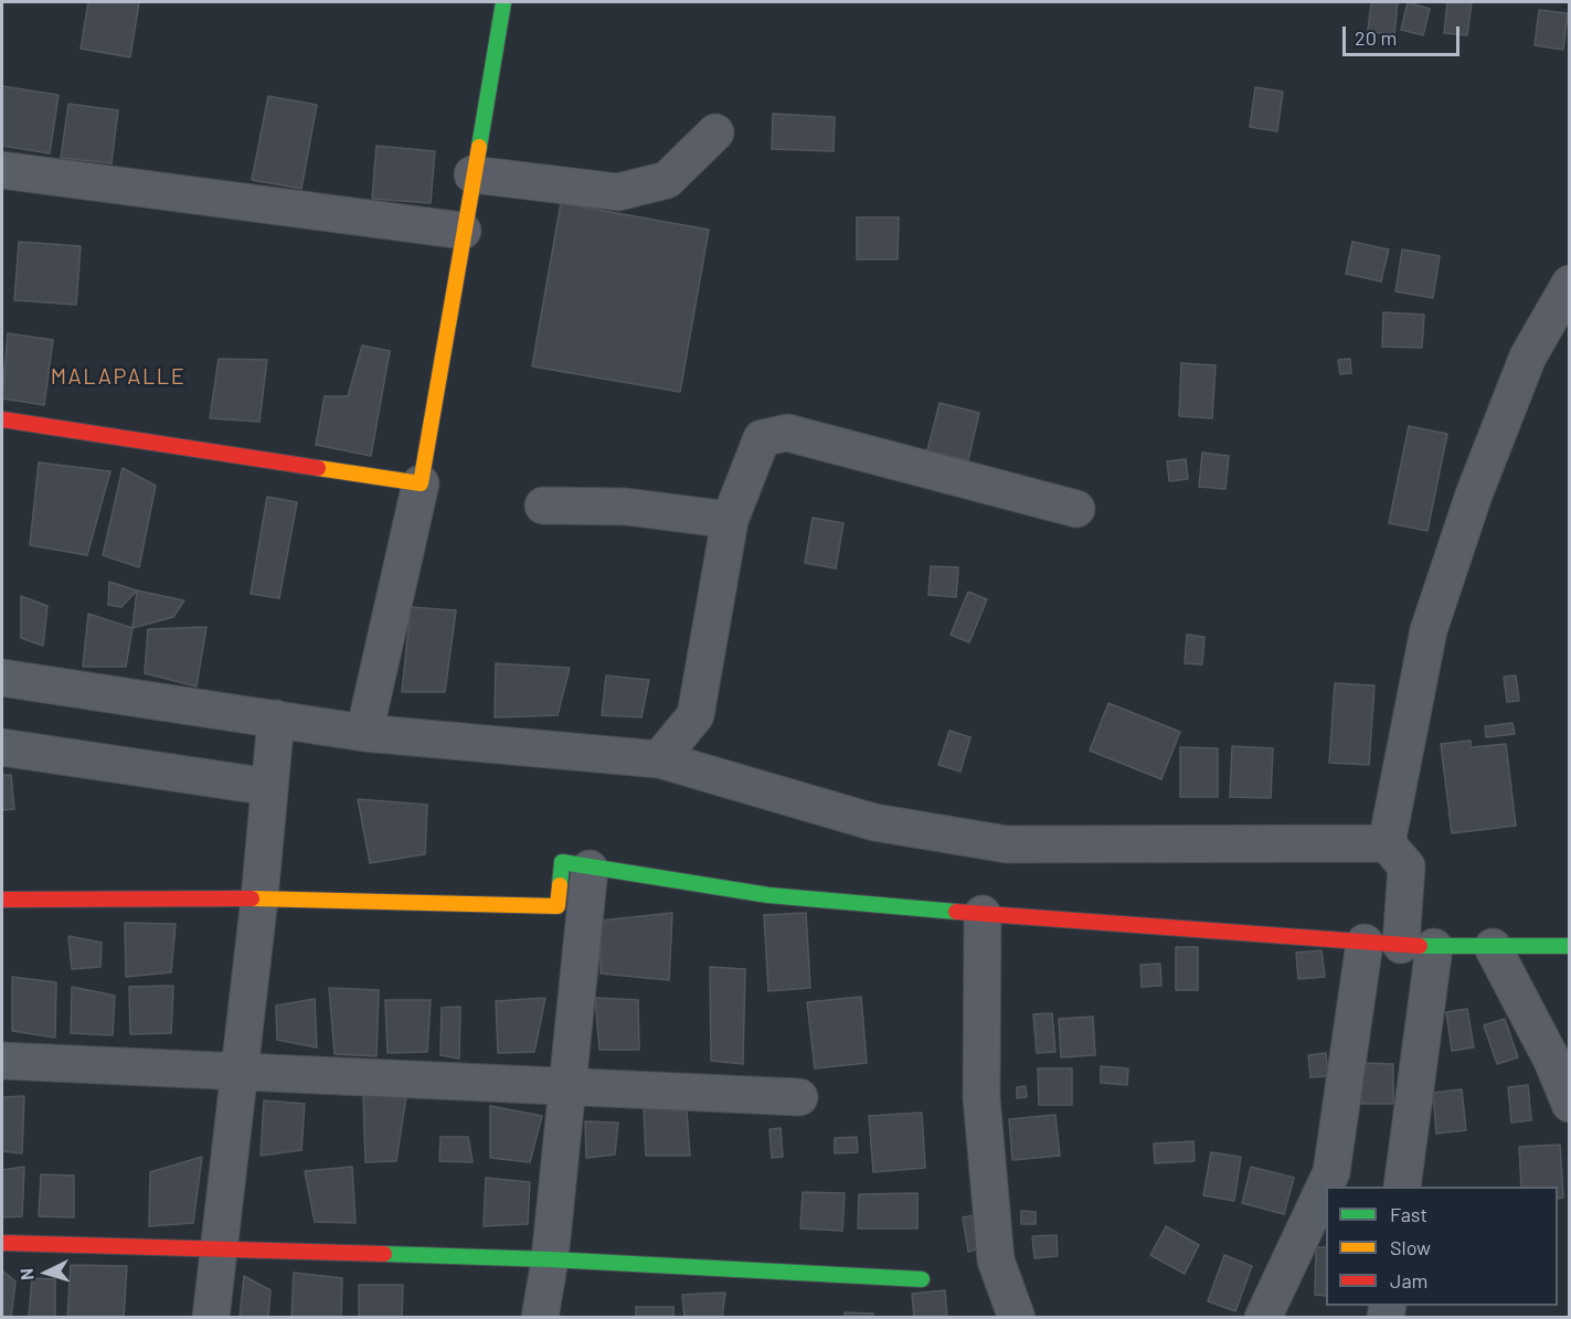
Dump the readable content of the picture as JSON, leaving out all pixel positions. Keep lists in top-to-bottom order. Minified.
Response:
{"districts":["MALAPALLE"],"legend":["Fast","Slow","Jam"],"scale_bar":"20 m","north":"left"}
